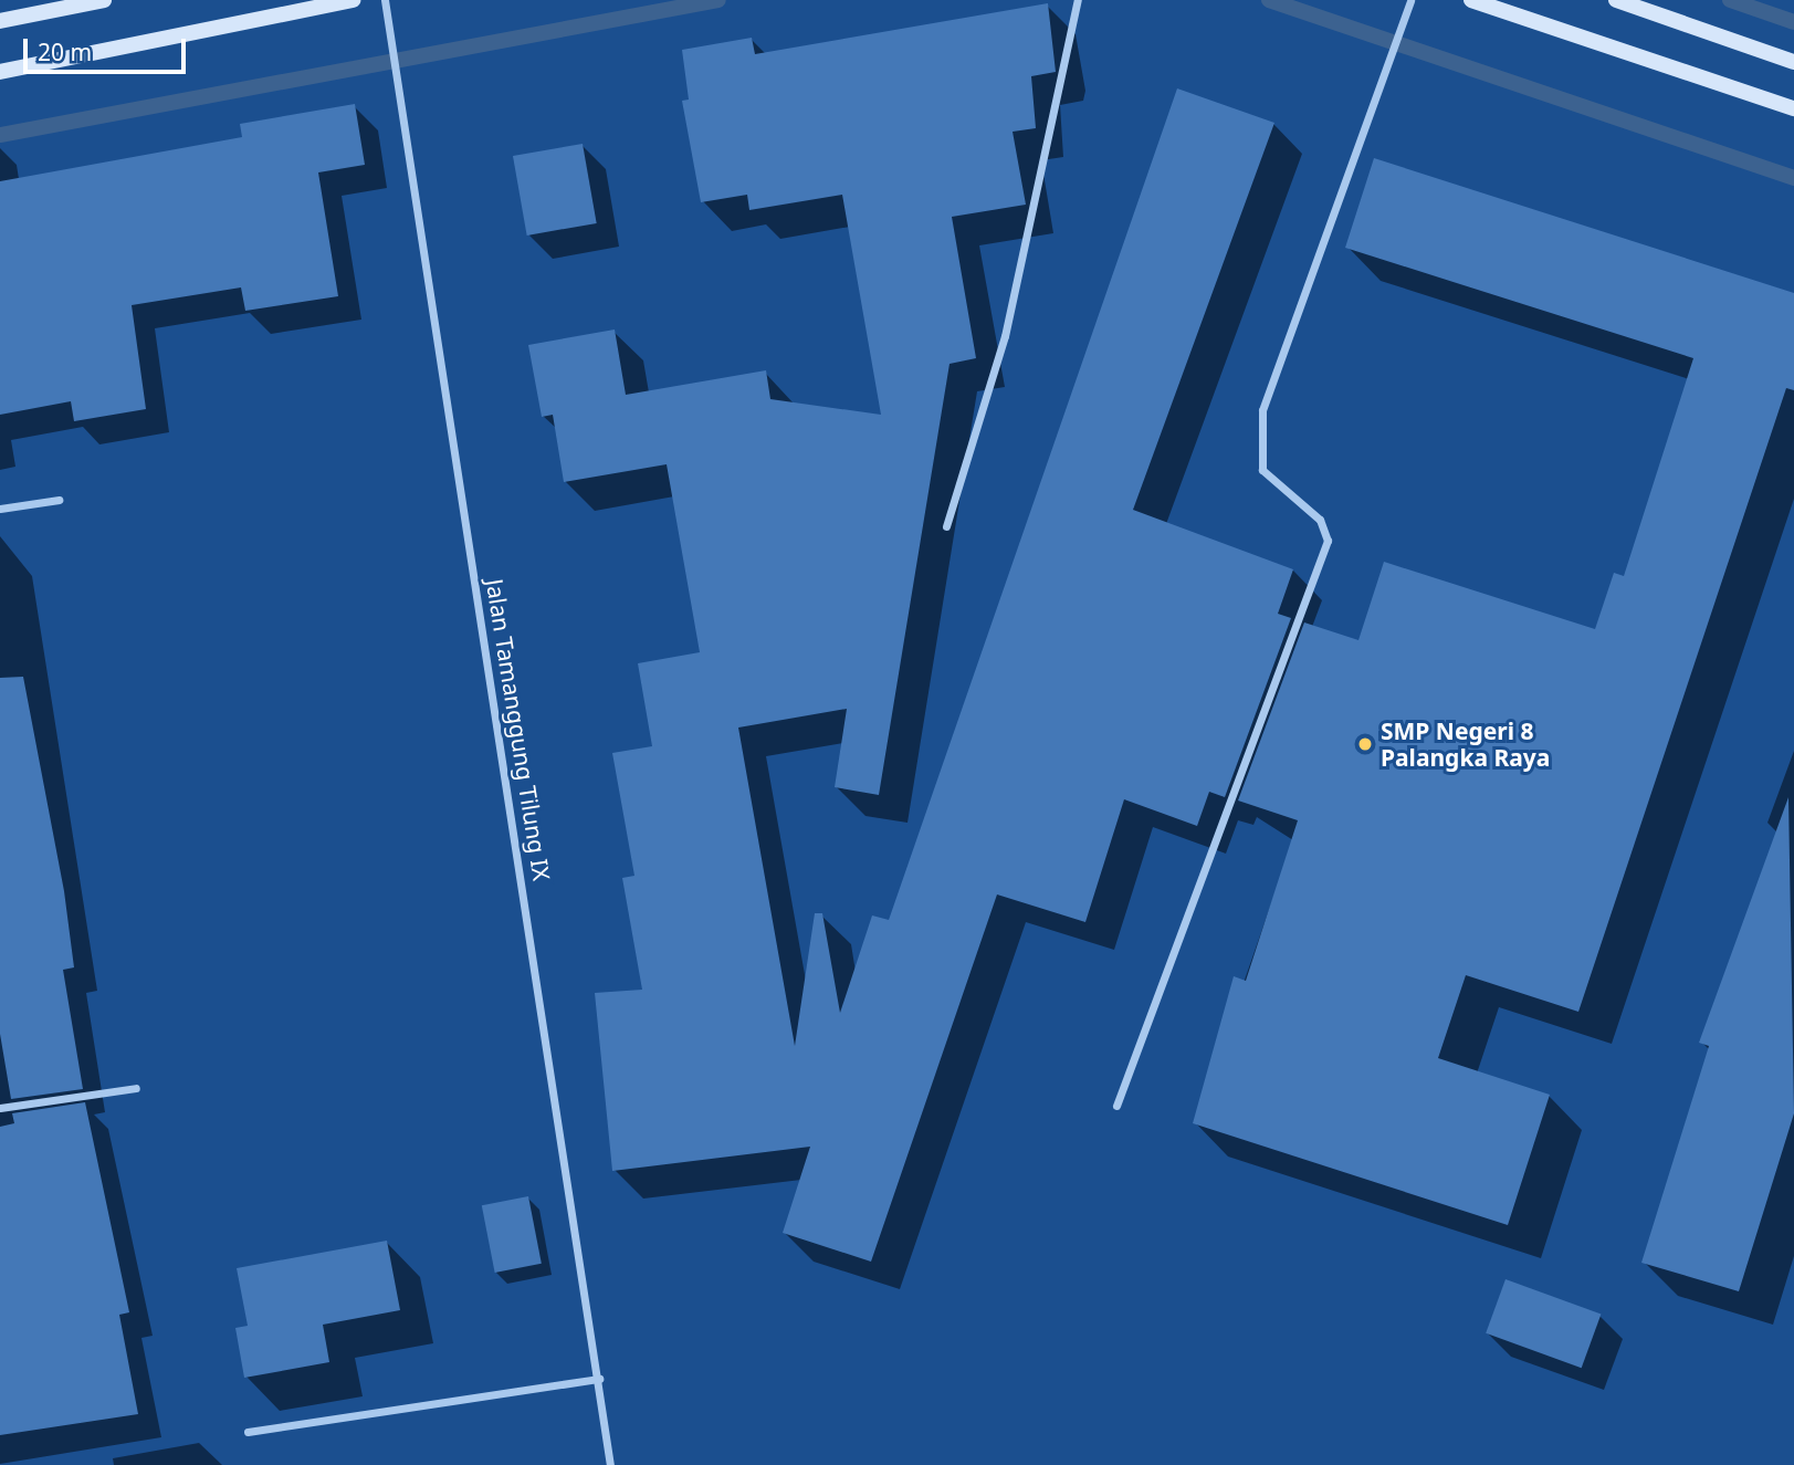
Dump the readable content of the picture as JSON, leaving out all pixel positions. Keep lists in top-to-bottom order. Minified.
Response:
{"streets":{"street":["Jalan Tamanggung Tilung IX"]},"places":["SMP Negeri 8 Palangka Raya"],"scale_bar":"20 m"}
